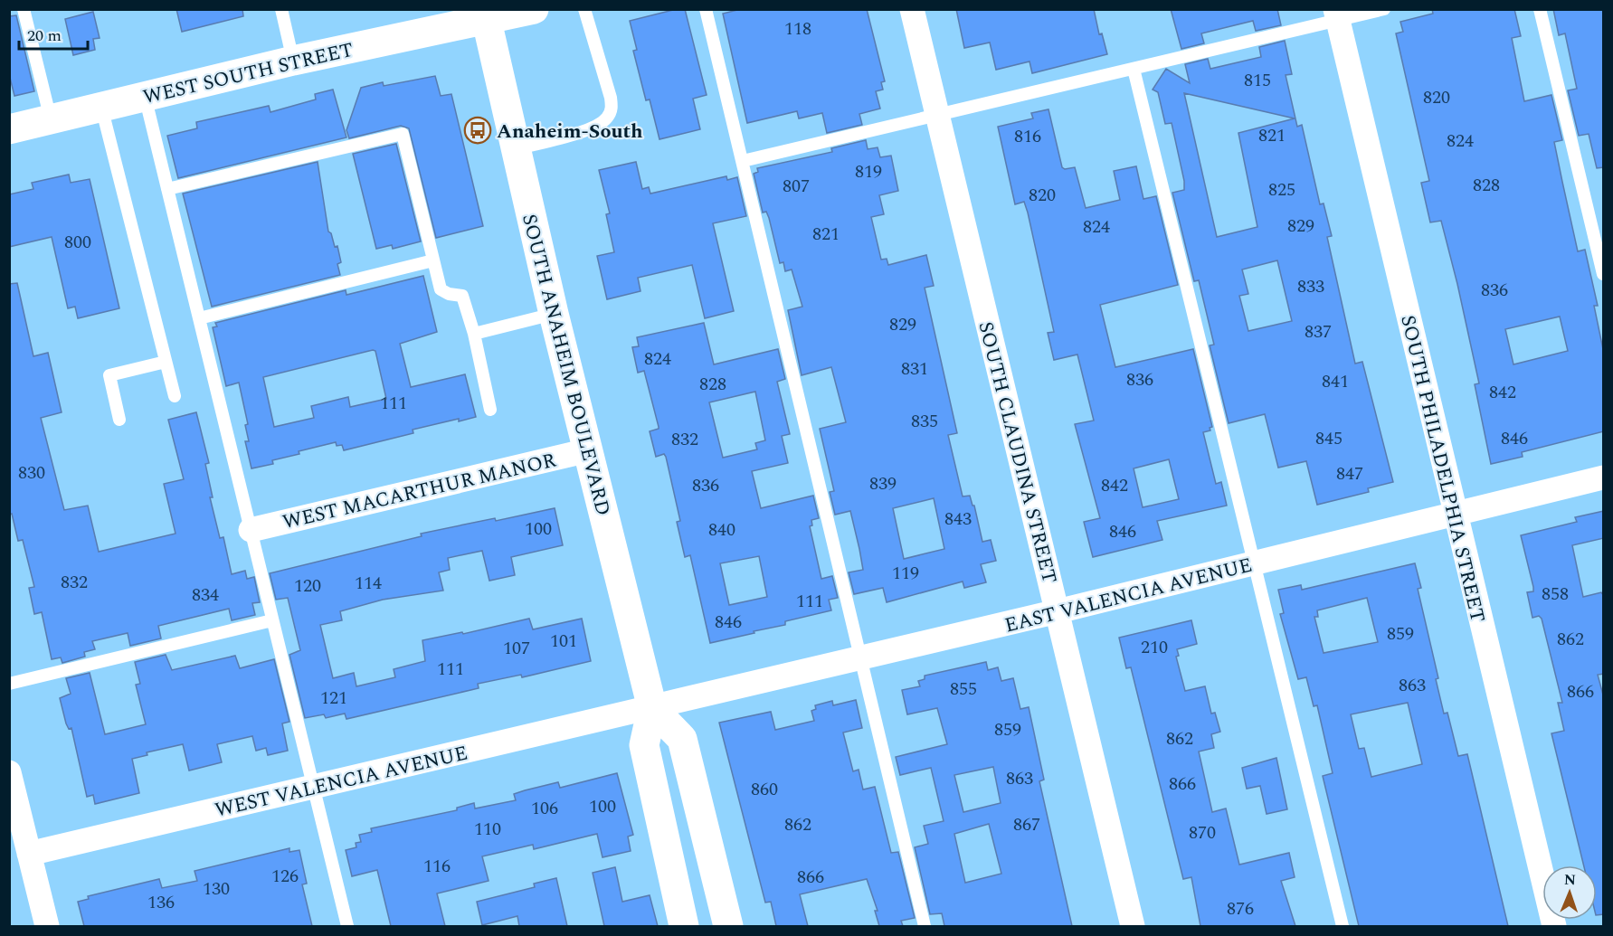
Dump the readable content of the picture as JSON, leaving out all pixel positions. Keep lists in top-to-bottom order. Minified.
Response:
{"streets":{"main road":["WEST SOUTH STREET","SOUTH ANAHEIM BOULEVARD"],"street":["SOUTH CLAUDINA STREET","SOUTH PHILADELPHIA STREET","WEST MACARTHUR MANOR","EAST VALENCIA AVENUE","WEST VALENCIA AVENUE"]},"crossings":[["WEST SOUTH STREET","SOUTH ANAHEIM BOULEVARD"],["SOUTH ANAHEIM BOULEVARD","WEST MACARTHUR MANOR"],["SOUTH ANAHEIM BOULEVARD","EAST VALENCIA AVENUE"],["SOUTH ANAHEIM BOULEVARD","WEST VALENCIA AVENUE"],["SOUTH CLAUDINA STREET","EAST VALENCIA AVENUE"],["SOUTH PHILADELPHIA STREET","EAST VALENCIA AVENUE"],["EAST VALENCIA AVENUE","WEST VALENCIA AVENUE"]],"places":{"bus stop":["Anaheim-South"]},"house_numbers":["118","815","820","821","816","824","819","828","807","825","820","829","824","821","800","833","836","829","837","824","831","836","841","828","842","111","835","845","846","832","830","847","839","836","842","843","100","840","846","119","832","114","120","858","834","111","846","859","862","101","210","107","111","863","855","866","121","859","862","863","866","860","100","106","862","867","110","870","116","126","866","130","136","876"],"scale_bar":"20 m","north":"top"}
